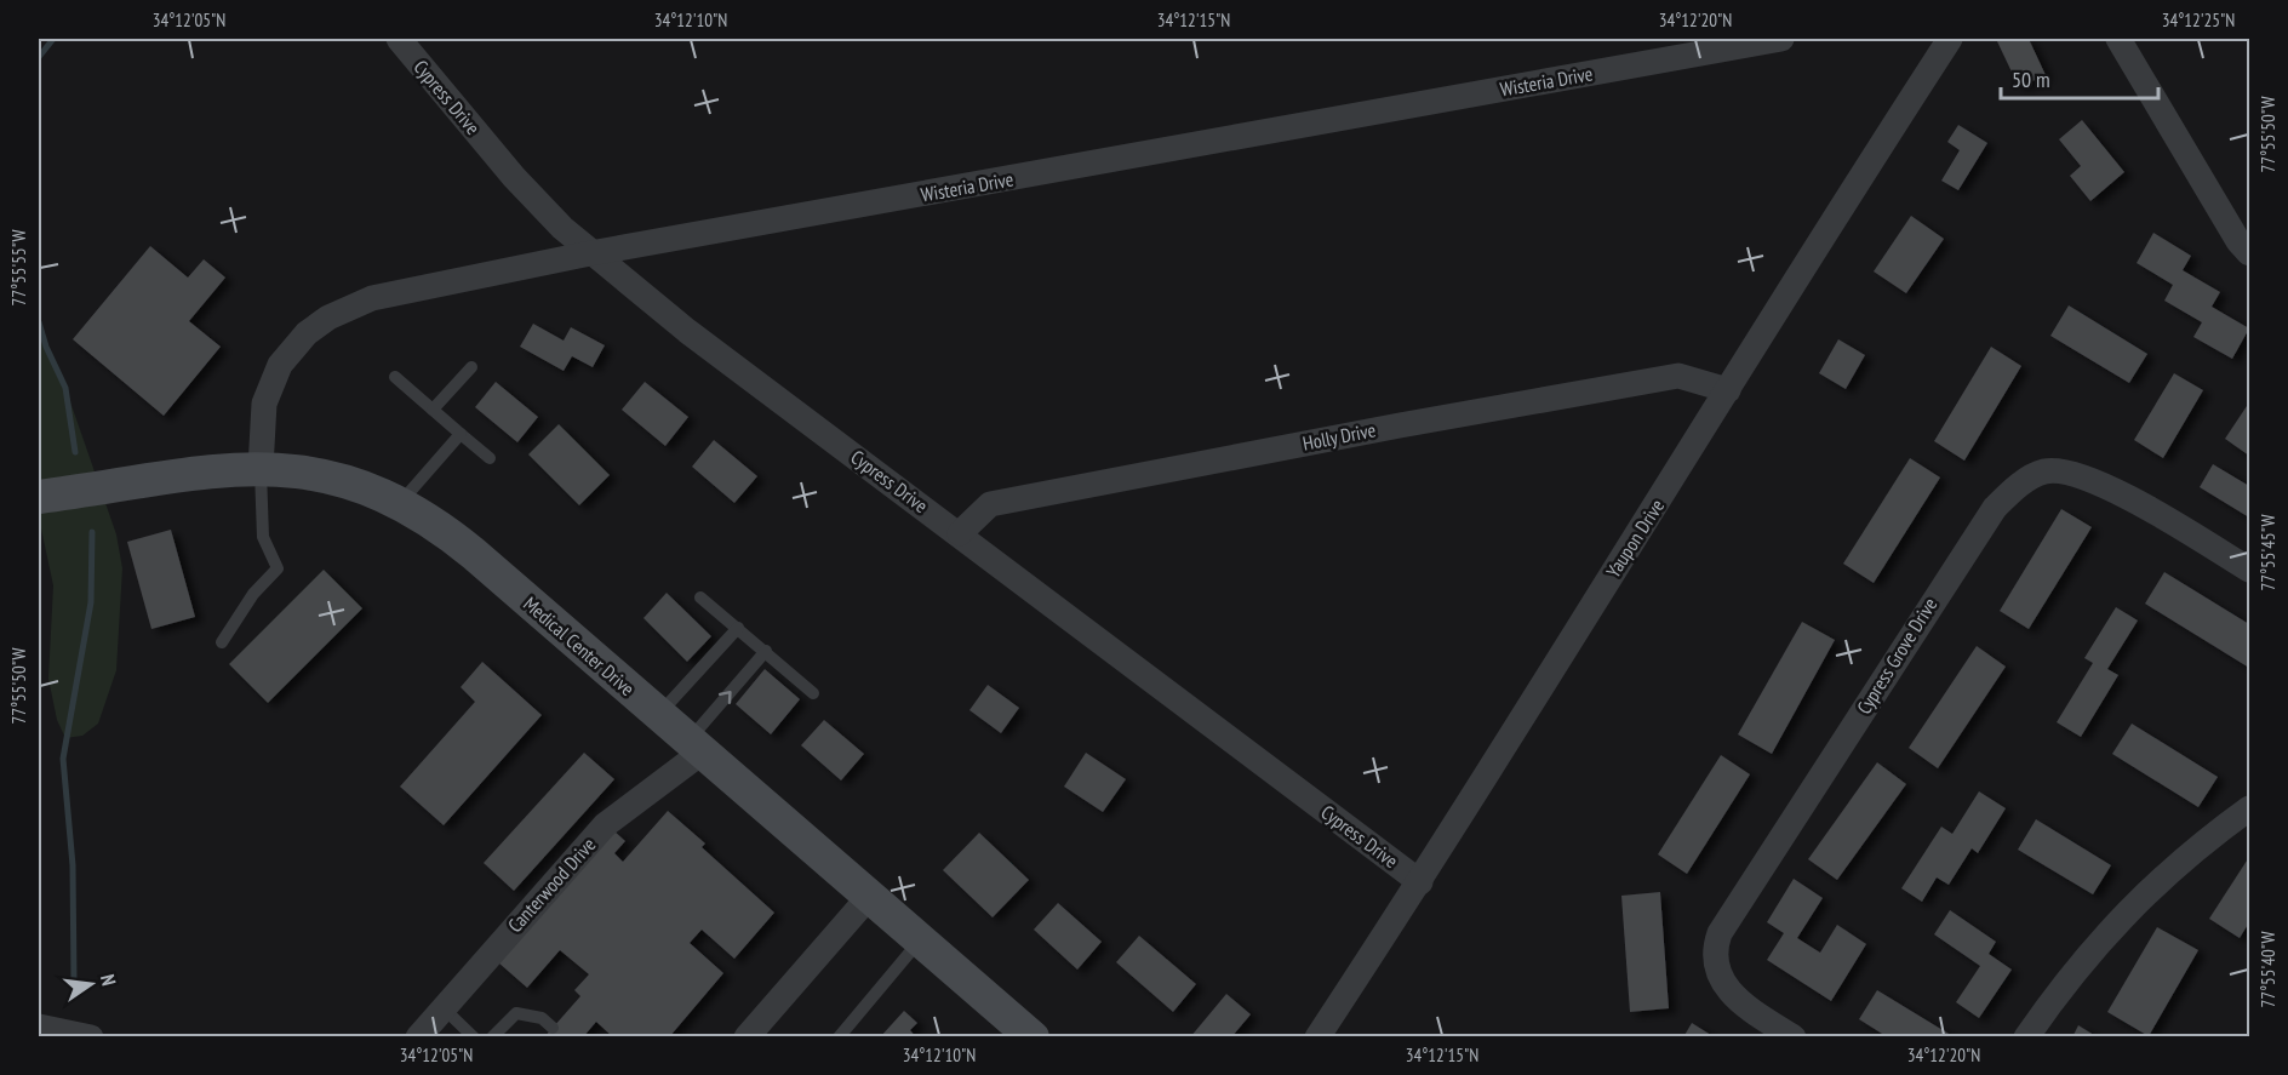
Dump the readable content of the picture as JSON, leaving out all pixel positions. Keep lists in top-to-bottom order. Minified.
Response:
{"streets":{"street":["Wisteria Drive","Cypress Drive","Holly Drive","Yaupon Drive","Medical Center Drive","Cypress Grove Drive","Canterwood Drive"]},"crossings":[["Wisteria Drive","Cypress Drive"],["Wisteria Drive","Medical Center Drive"],["Cypress Drive","Holly Drive"],["Cypress Drive","Yaupon Drive"],["Holly Drive","Yaupon Drive"],["Medical Center Drive","Canterwood Drive"]],"scale_bar":"50 m","north":"right","coordinates":["34°12'05\"N","34°12'10\"N","34°12'15\"N","34°12'20\"N","34°12'25\"N","77°55'50\"W","77°55'55\"W","77°55'45\"W","77°55'40\"W"]}
